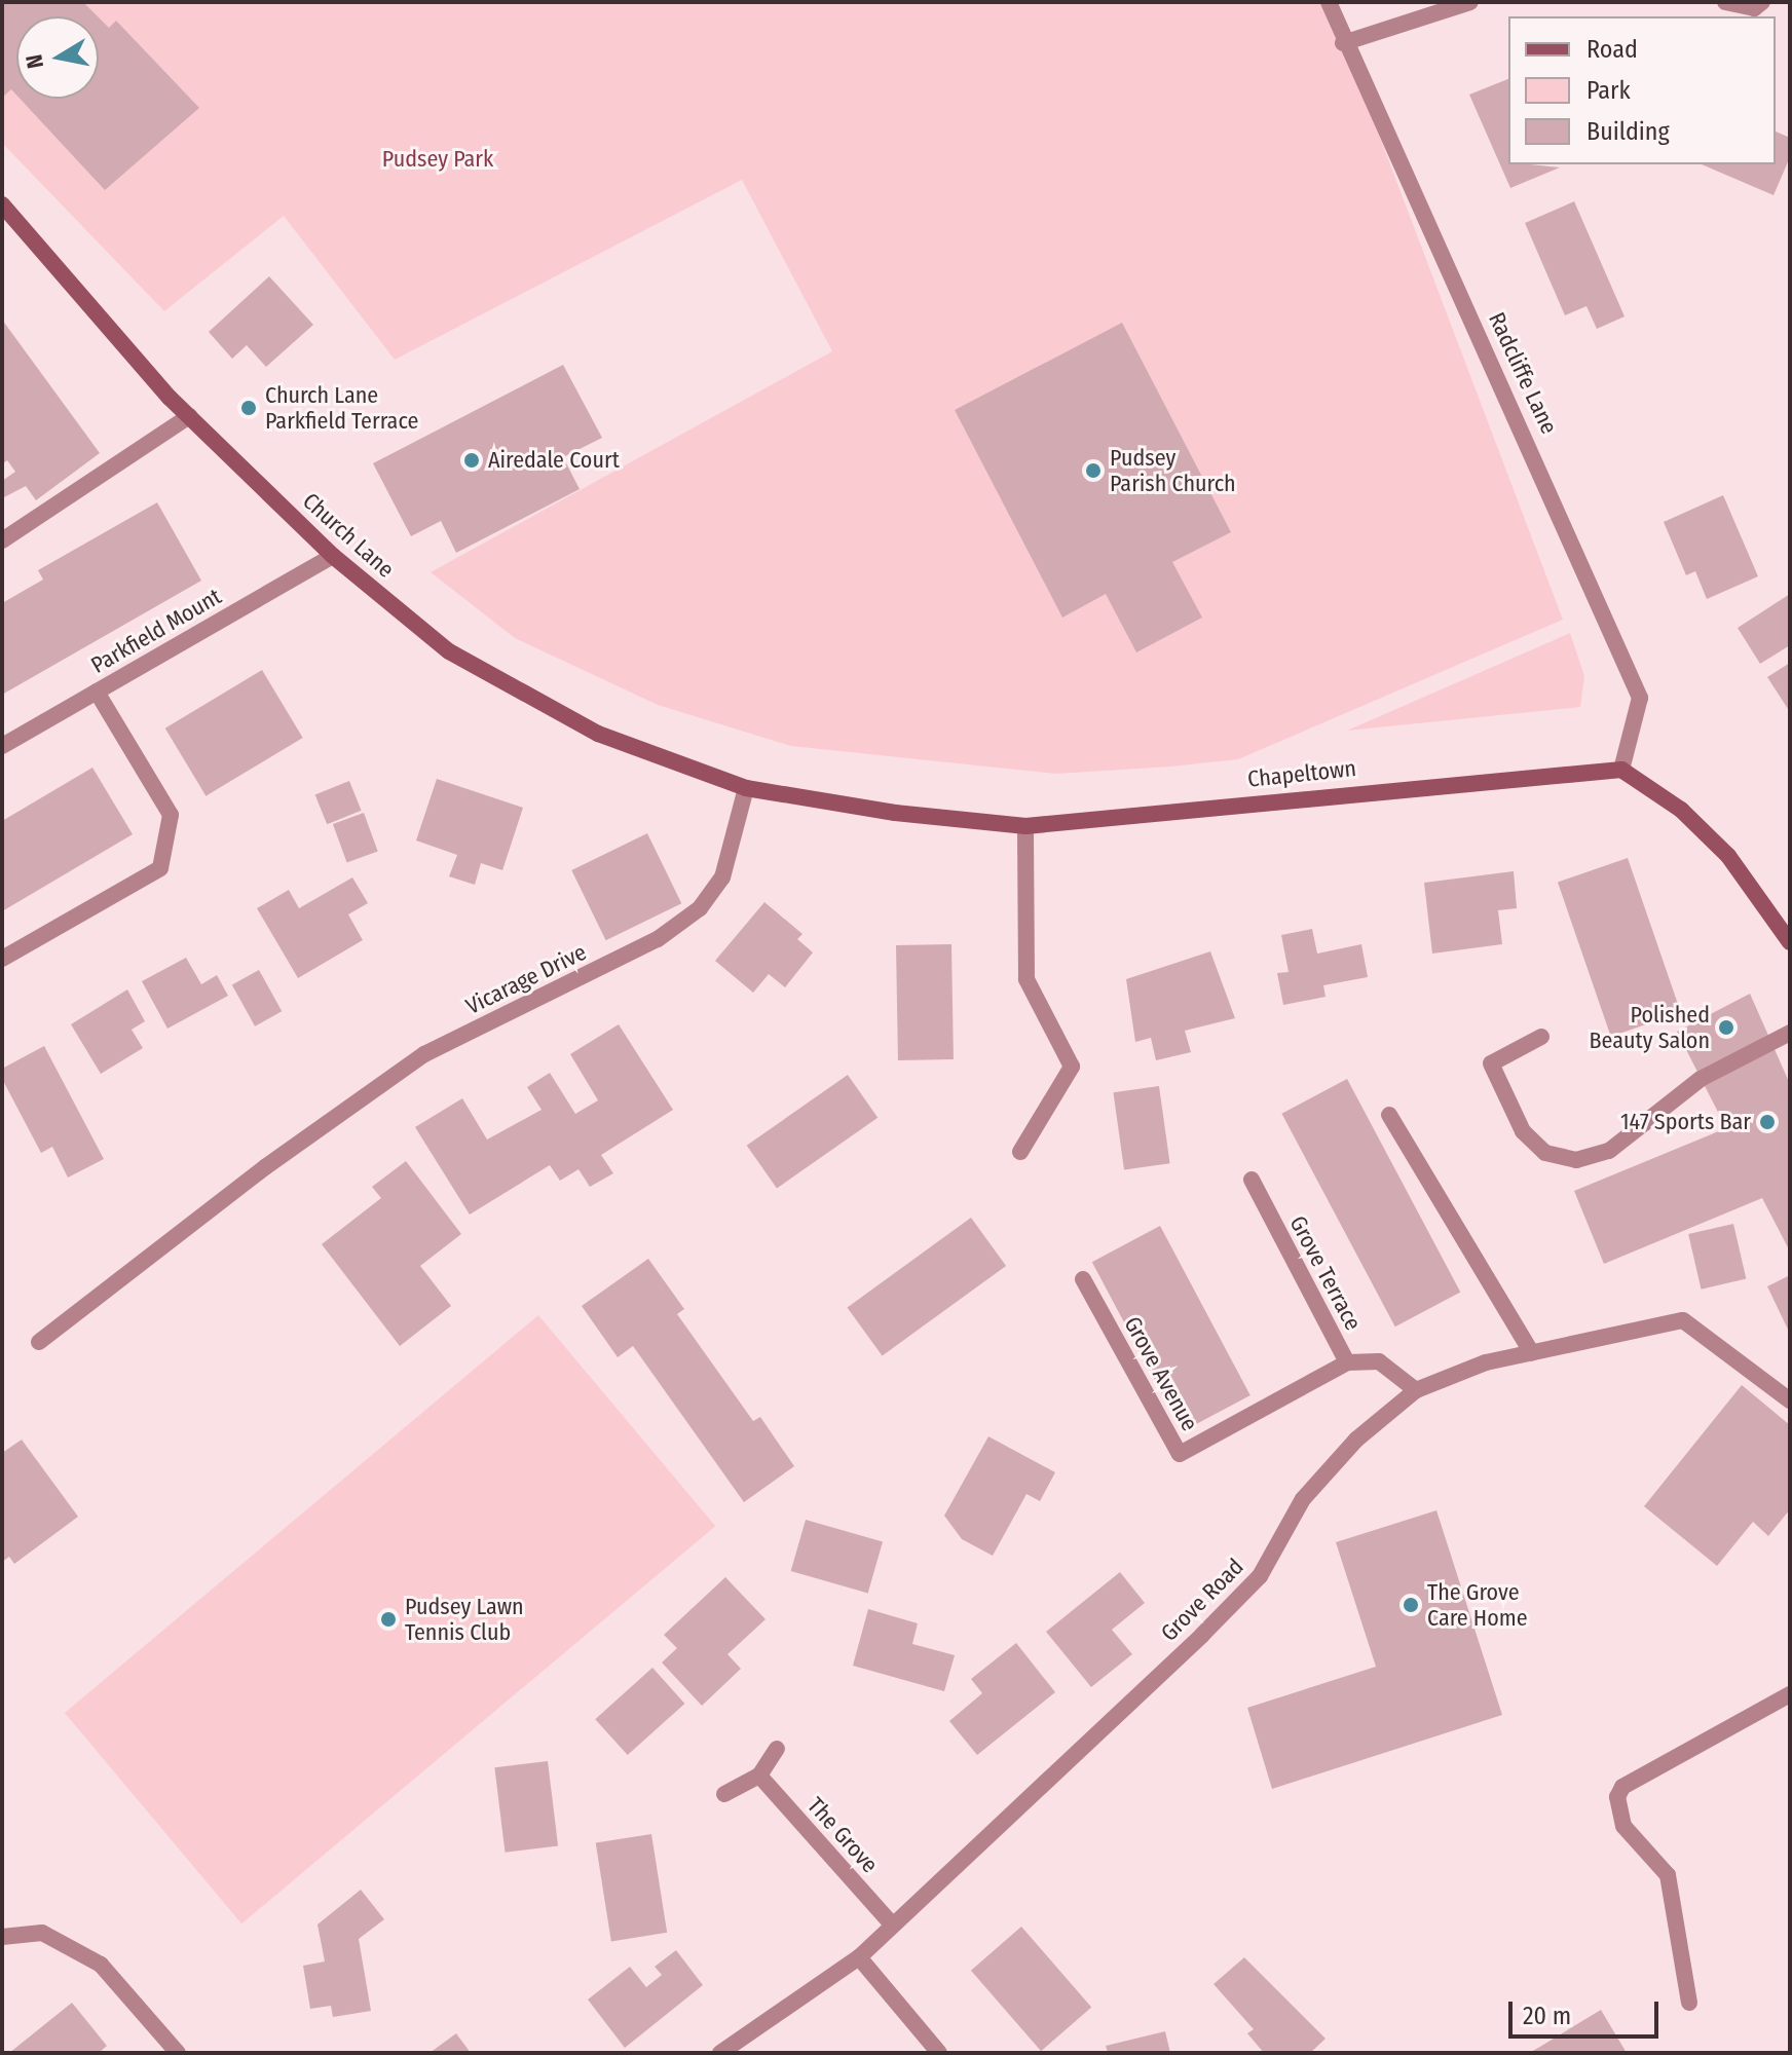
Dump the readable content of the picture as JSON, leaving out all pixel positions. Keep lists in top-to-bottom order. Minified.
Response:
{"streets":{"main road":["Church Lane","Chapeltown"],"street":["Radcliffe Lane","Parkfield Mount","Vicarage Drive","Grove Terrace","Grove Avenue","Grove Road","The Grove"]},"crossings":[["Radcliffe Lane","Chapeltown"],["Church Lane","Parkfield Mount"],["Church Lane","Chapeltown"],["Church Lane","Vicarage Drive"],["Chapeltown","Vicarage Drive"],["Grove Terrace","Grove Avenue"],["Grove Terrace","Grove Road"],["Grove Road","The Grove"]],"parks":["Pudsey Park"],"places":["Church Lane Parkfield Terrace","Airedale Court","Pudsey Parish Church","Polished Beauty Salon","147 Sports Bar","The Grove Care Home","Pudsey Lawn Tennis Club"],"legend":["Road","Park","Building"],"scale_bar":"20 m","north":"left"}
